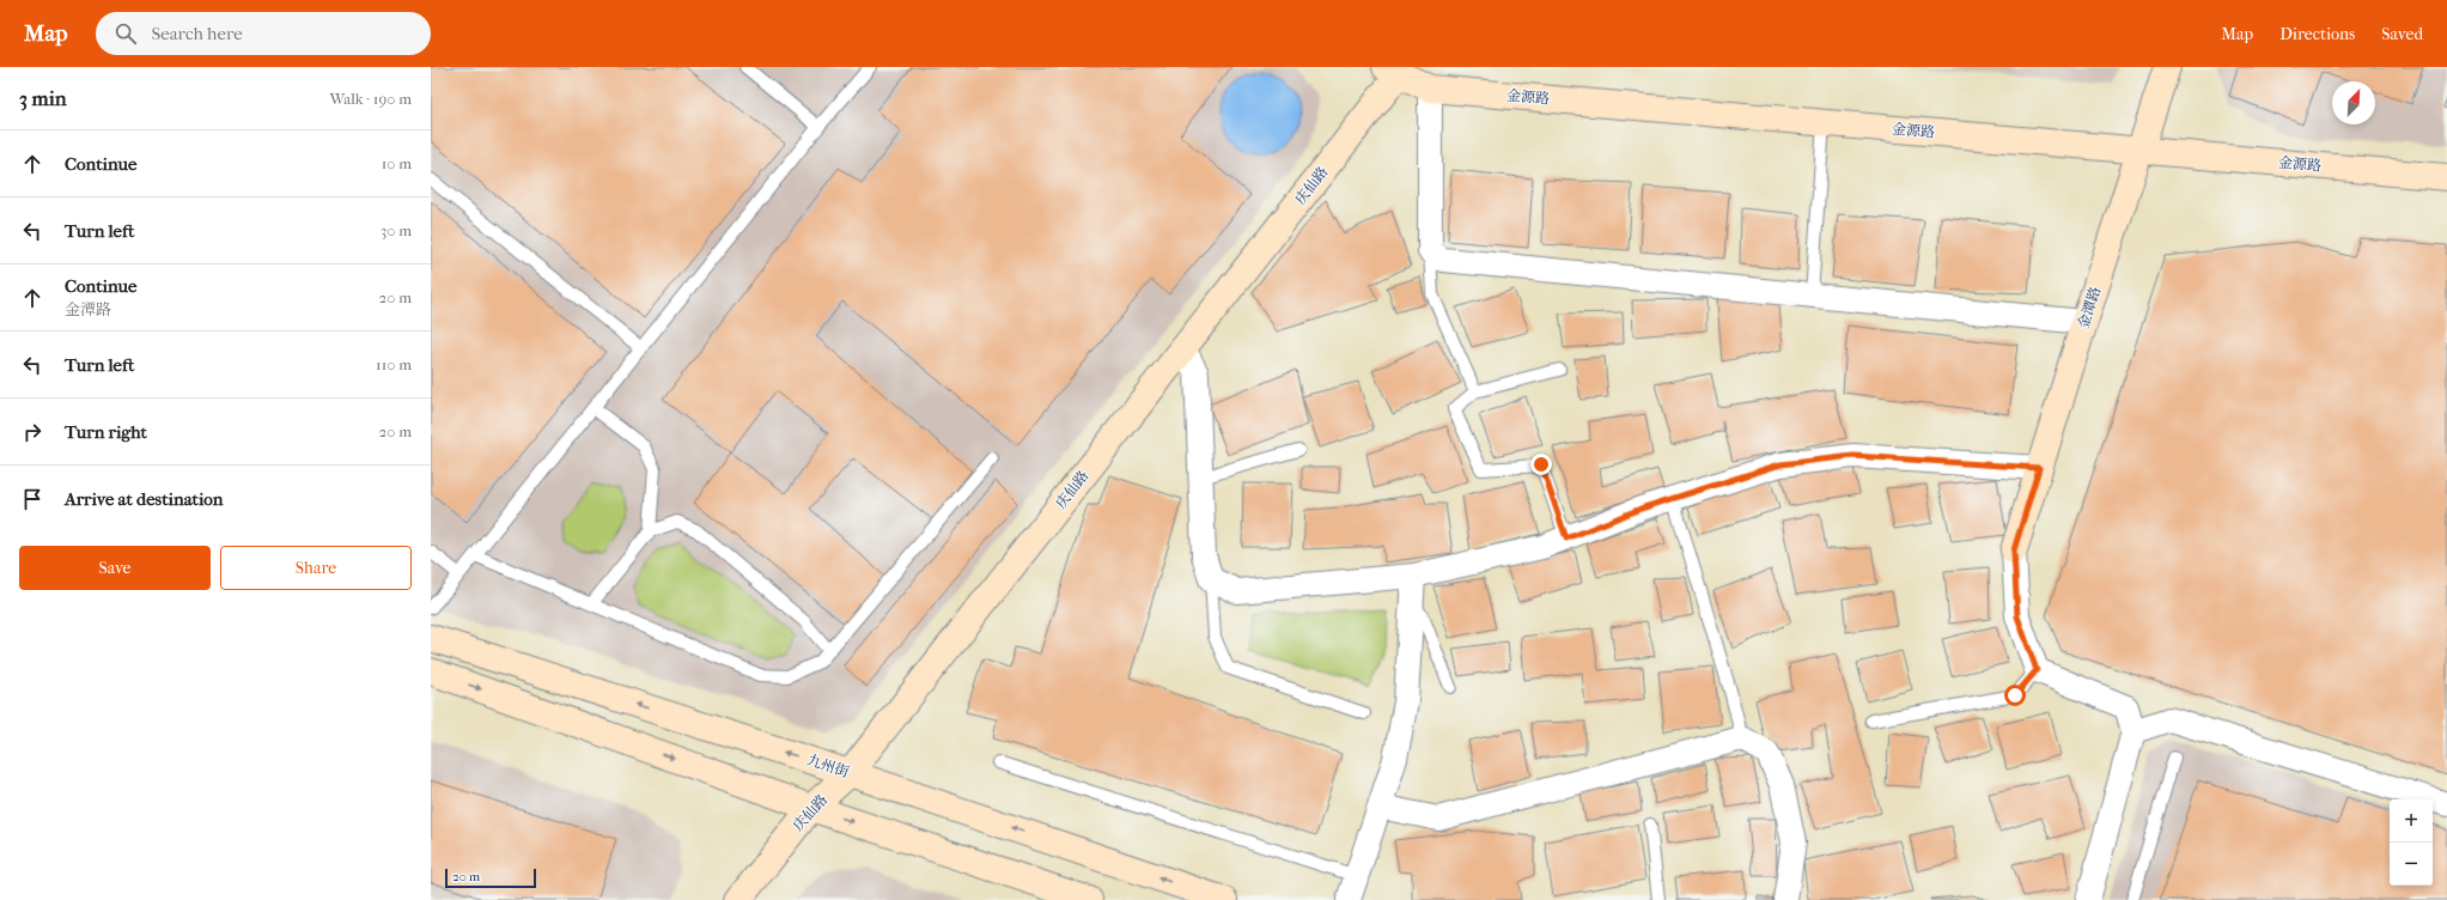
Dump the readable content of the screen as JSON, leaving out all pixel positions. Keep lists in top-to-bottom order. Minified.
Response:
{"streets":{"street":["金源路","庆仙路","金潭路","九州街"]},"crossings":[["金源路","庆仙路"],["金源路","金潭路"],["庆仙路","九州街"]],"scale_bar":"20 m","north":"top right","page":{"header":"Map","search":"Search here","nav":["Map","Directions","Saved"],"heading":["3 min","Walk · 190 m"],"list":[["Continue","10 m"],["Turn left","30 m"],["Continue","金潭路","20 m"],["Turn left","110 m"],["Turn right","20 m"],"Arrive at destination"],"buttons":["Save","Share"],"map_buttons":["+","−"],"scale":"20 m"}}
